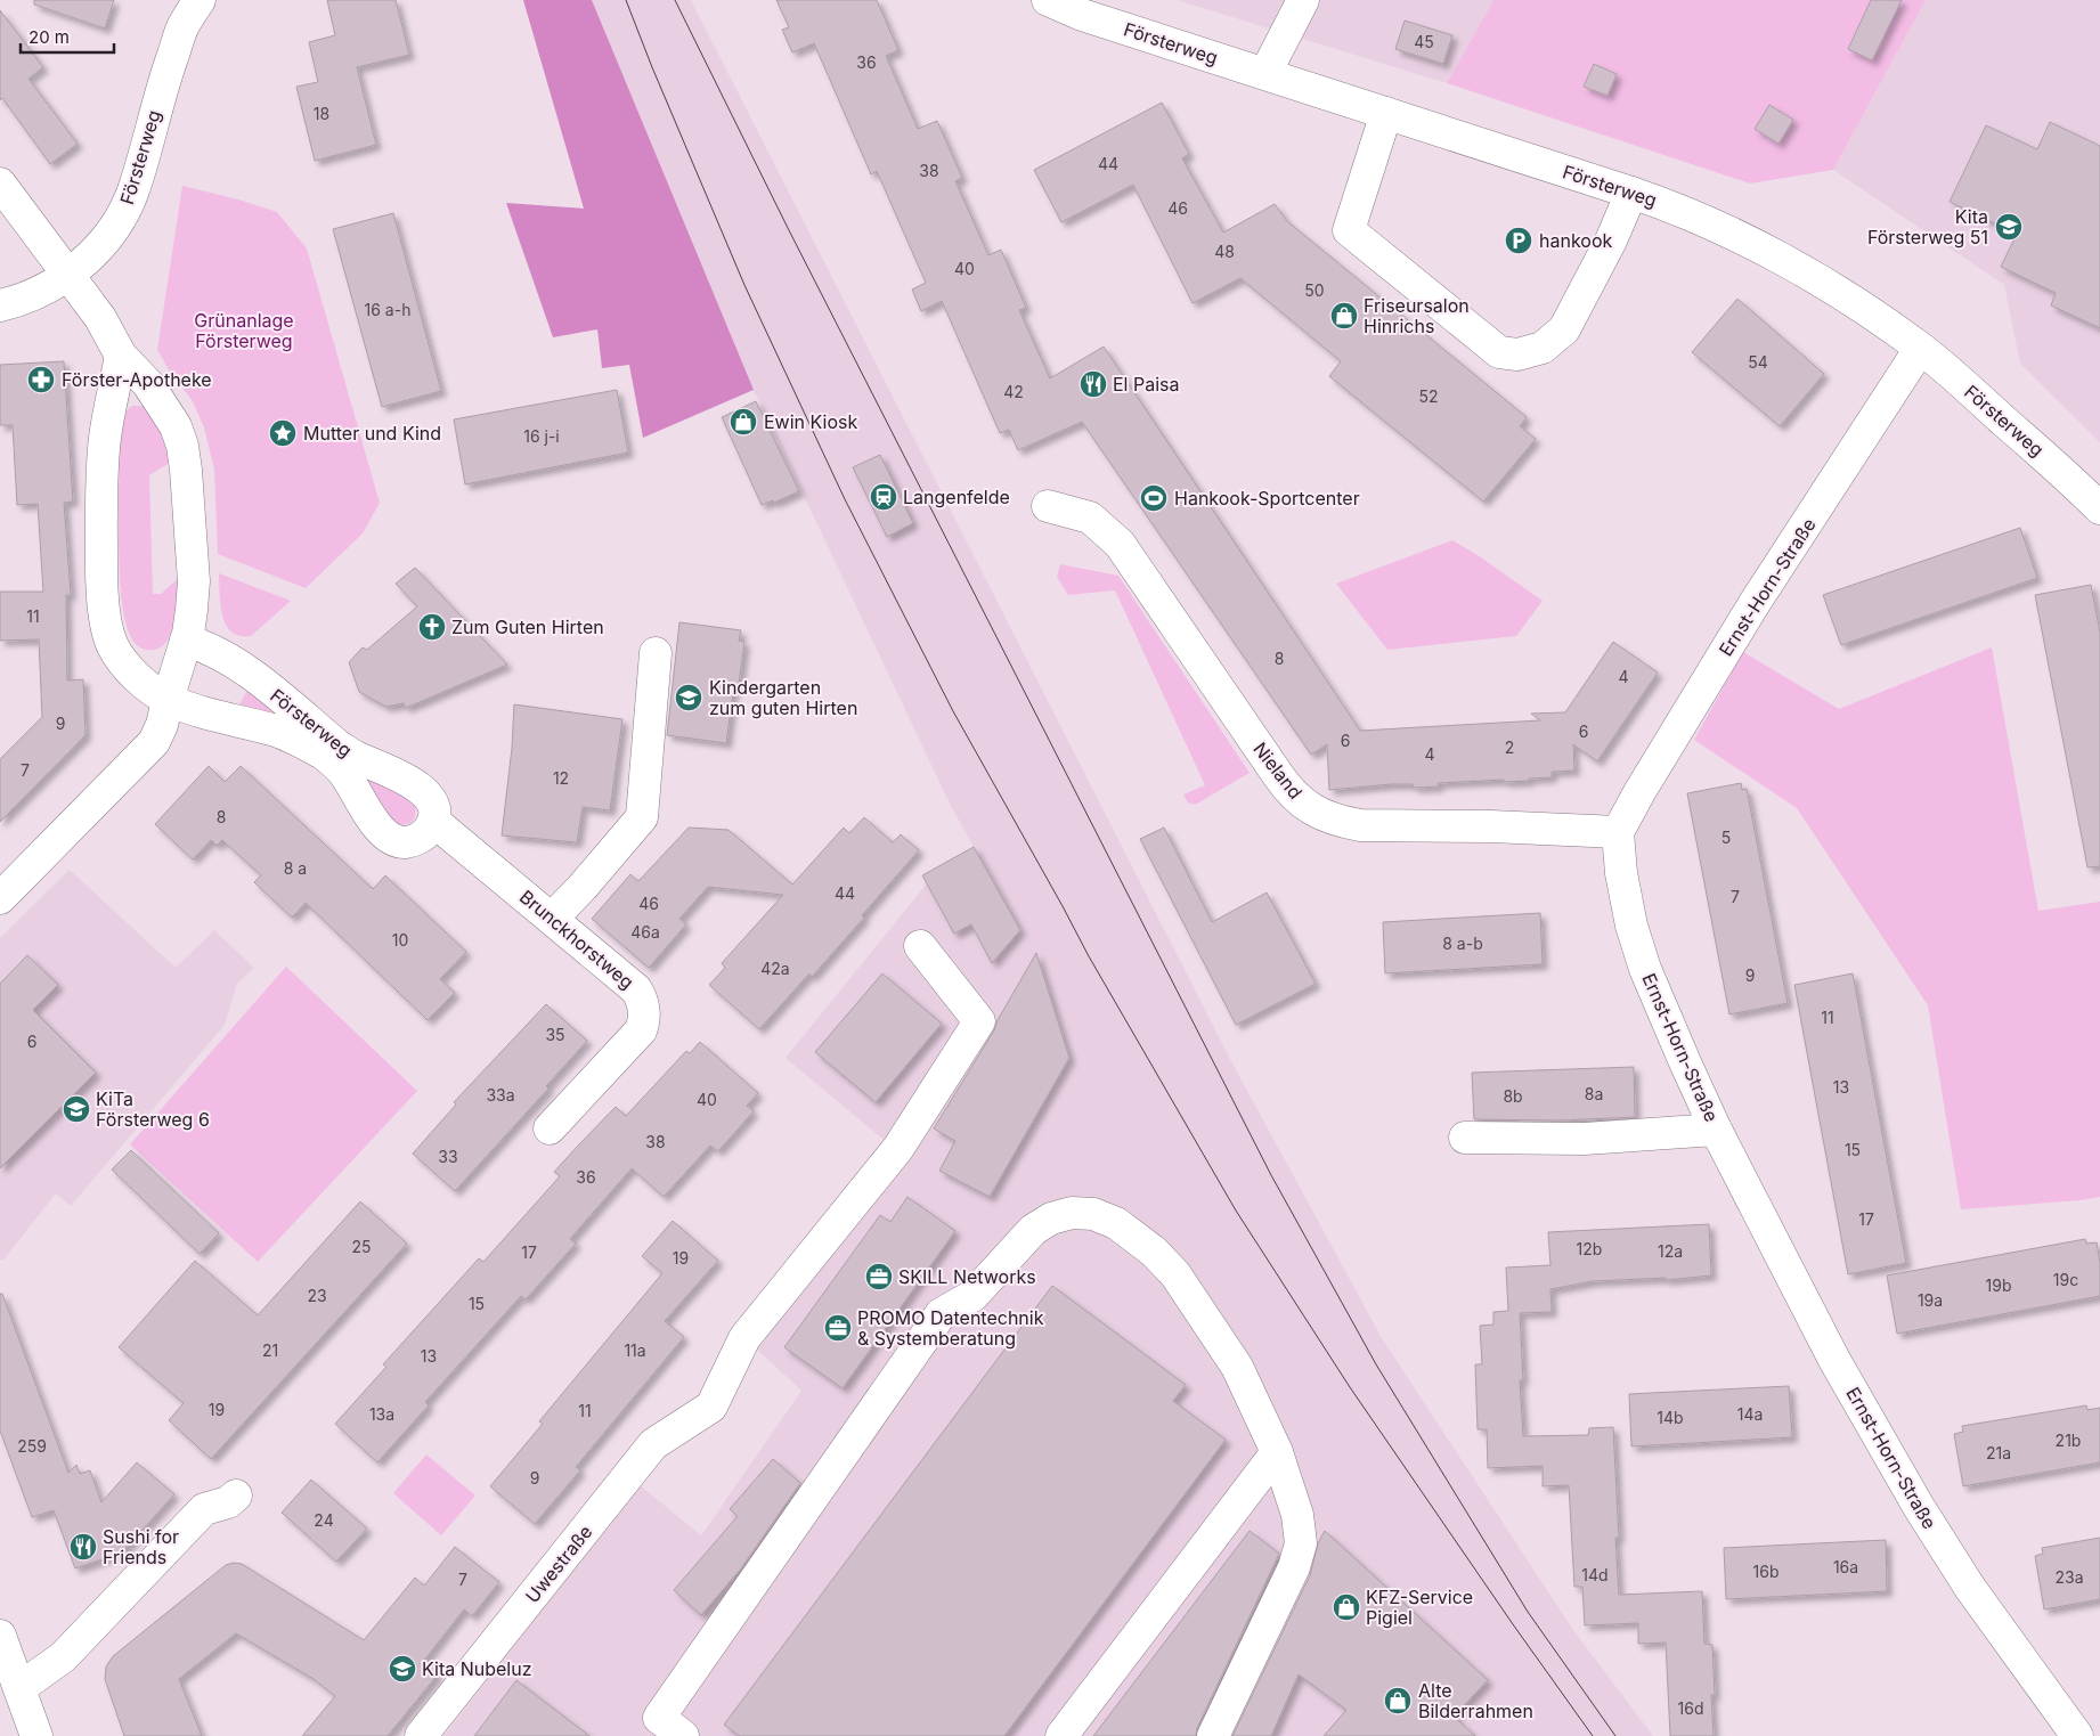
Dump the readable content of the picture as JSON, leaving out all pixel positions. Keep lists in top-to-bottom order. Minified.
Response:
{"streets":{"street":["Försterweg","Ernst-Horn-Straße","Nieland","Brunckhorstweg","Uwestraße"]},"crossings":[["Försterweg","Ernst-Horn-Straße"],["Försterweg","Brunckhorstweg"],["Ernst-Horn-Straße","Nieland"]],"parks":["Grünanlage Försterweg"],"places":{"school or university":["Kita Försterweg 51","Kindergarten zum guten Hirten","KiTa Försterweg 6","Kita Nubeluz"],"parking":["hankook"],"shop":["Friseursalon Hinrichs","Ewin Kiosk","KFZ-Service Pigiel","Alte Bilderrahmen"],"pharmacy":["Förster-Apotheke"],"restaurant":["El Paisa","Sushi for Friends"],"place":["Mutter und Kind"],"station":["Langenfelde"],"sports":["Hankook-Sportcenter"],"church":["Zum Guten Hirten"],"office":["SKILL Networks","PROMO Datentechnik & Systemberatung"]},"house_numbers":["45","36","18","44","38","46","48","40","50","16 a-h","54","42","52","16 j-i","11","8","4","9","6","6","2","4","7","12","8","5","8 a","44","7","46","46a","10","8 a-b","42a","9","11","35","6","13","8a","33a","8b","40","38","15","33","36","17","25","12b","12a","17","19","19c","19b","23","19a","15","21","11a","13","19","11","13a","14a","14b","21b","259","21a","9","24","16a","16b","14d","23a","7","16d"],"scale_bar":"20 m"}
